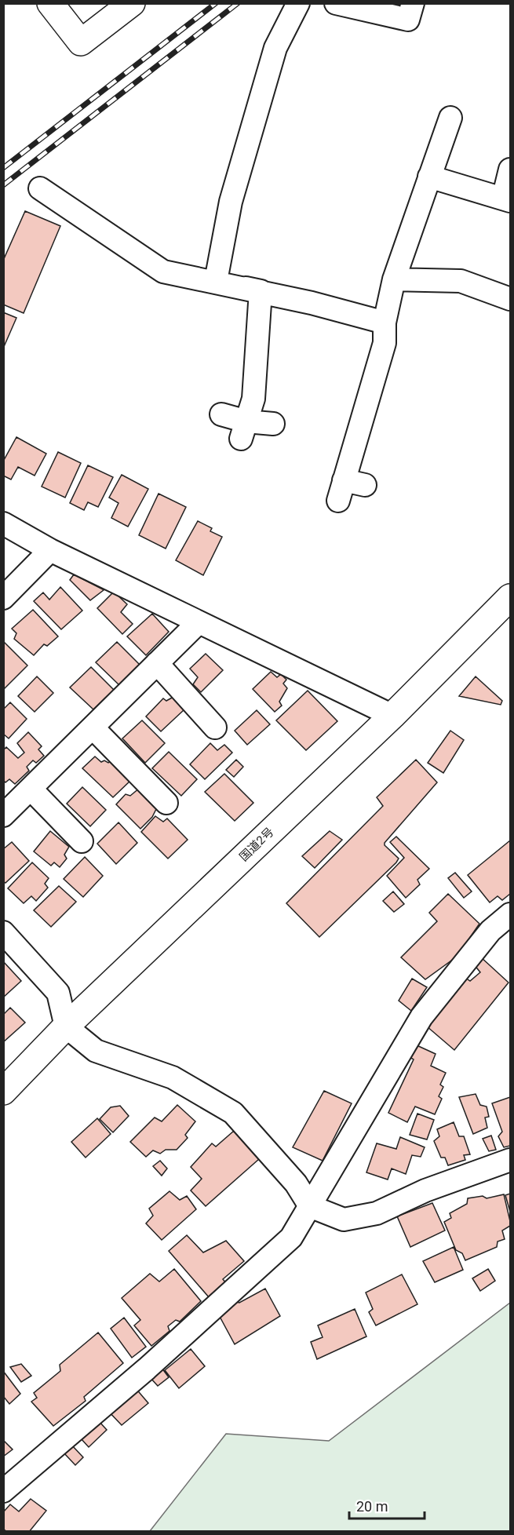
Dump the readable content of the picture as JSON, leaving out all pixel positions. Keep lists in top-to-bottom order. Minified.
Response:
{"streets":{"main road":["国道2号"]},"scale_bar":"20 m"}
